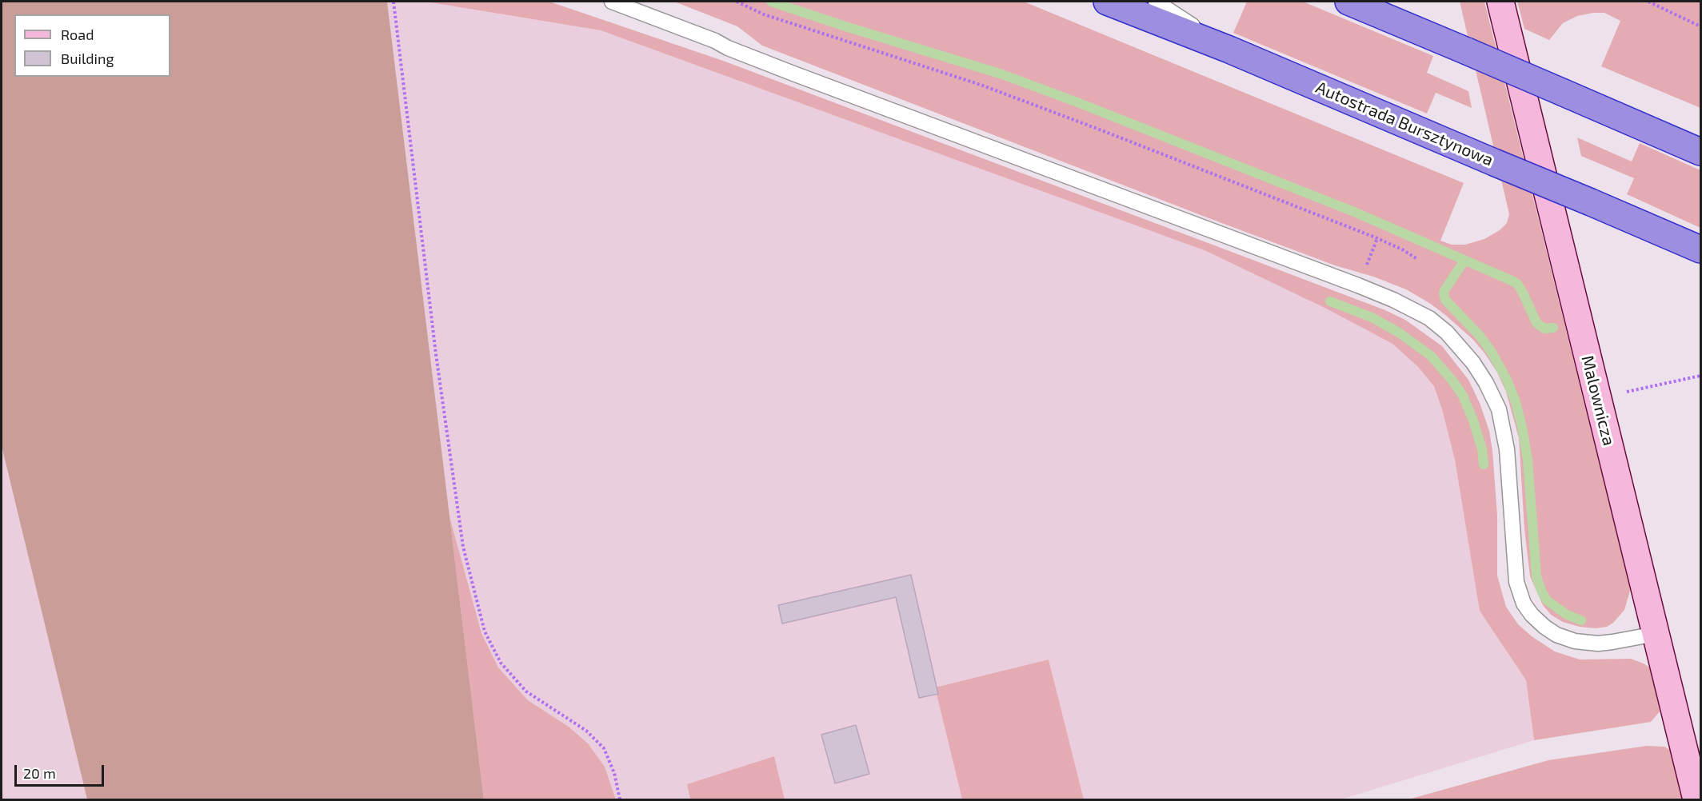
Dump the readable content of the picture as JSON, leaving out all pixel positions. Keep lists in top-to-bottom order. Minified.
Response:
{"streets":{"highway":["Autostrada Bursztynowa"],"street":["Malownicza"]},"legend":["Road","Building"],"scale_bar":"20 m"}
